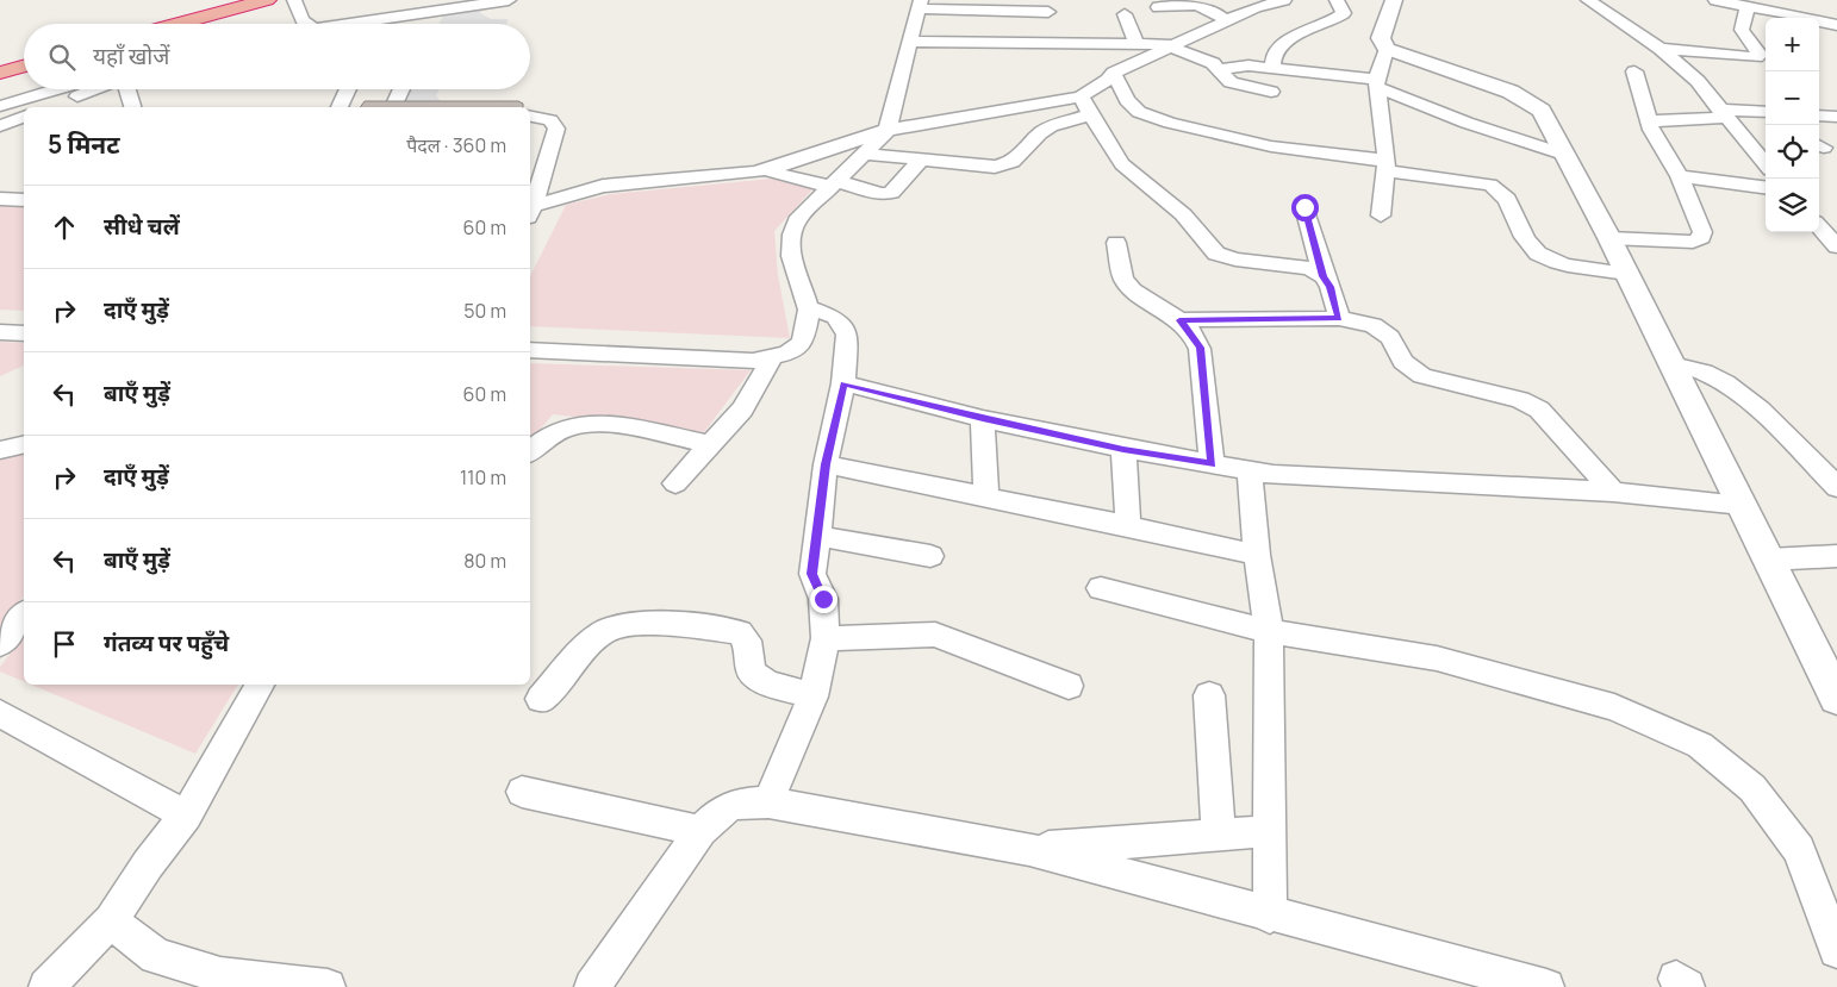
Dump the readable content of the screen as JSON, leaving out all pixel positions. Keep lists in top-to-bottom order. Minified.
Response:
{"page":{"map_buttons":["+","−"],"search":"यहाँ खोजें","heading":["5 मिनट","पैदल · 360 m"],"list":[["सीधे चलें","60 m"],["दाएँ मुड़ें","50 m"],["बाएँ मुड़ें","60 m"],["दाएँ मुड़ें","110 m"],["बाएँ मुड़ें","80 m"],"गंतव्य पर पहुँचे"]}}
